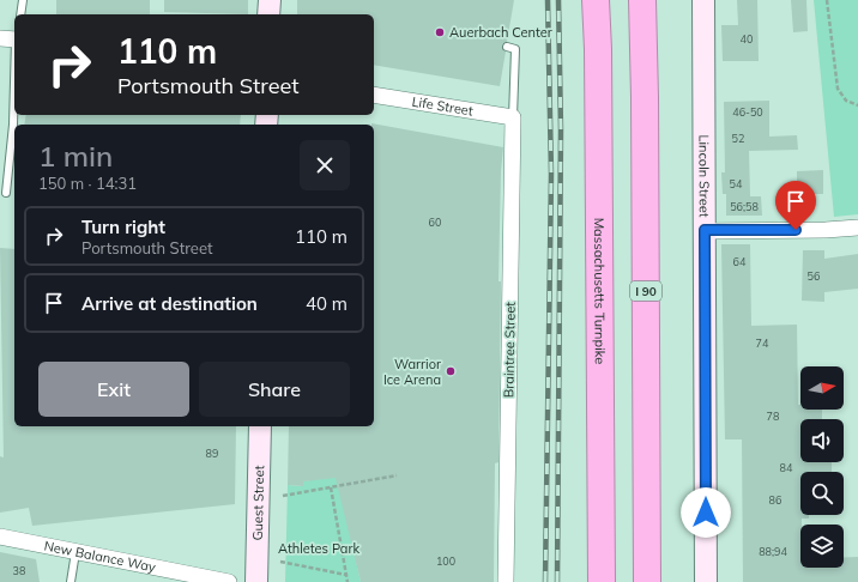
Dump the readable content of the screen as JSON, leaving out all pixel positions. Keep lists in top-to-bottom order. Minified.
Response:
{"streets":{"highway":["Massachusetts Turnpike","I 90"],"street":["Life Street","Lincoln Street","Braintree Street","Guest Street","New Balance Way"]},"crossings":[["Life Street","Braintree Street"]],"parks":["Athletes Park"],"places":["Auerbach Center","Warrior Ice Arena"],"house_numbers":["40","46-50","52","54","56;58","60","64","56","74","78","89","84","86","88;94","100","38"],"north":"right","page":{"turn":["110 m","Portsmouth Street"],"heading":["1 min","150 m · 14:31"],"list":[{"name":"Turn right","note":"Portsmouth Street","value":"110 m"},{"name":"Arrive at destination","value":"40 m"}],"buttons":["Exit","Share"]}}
